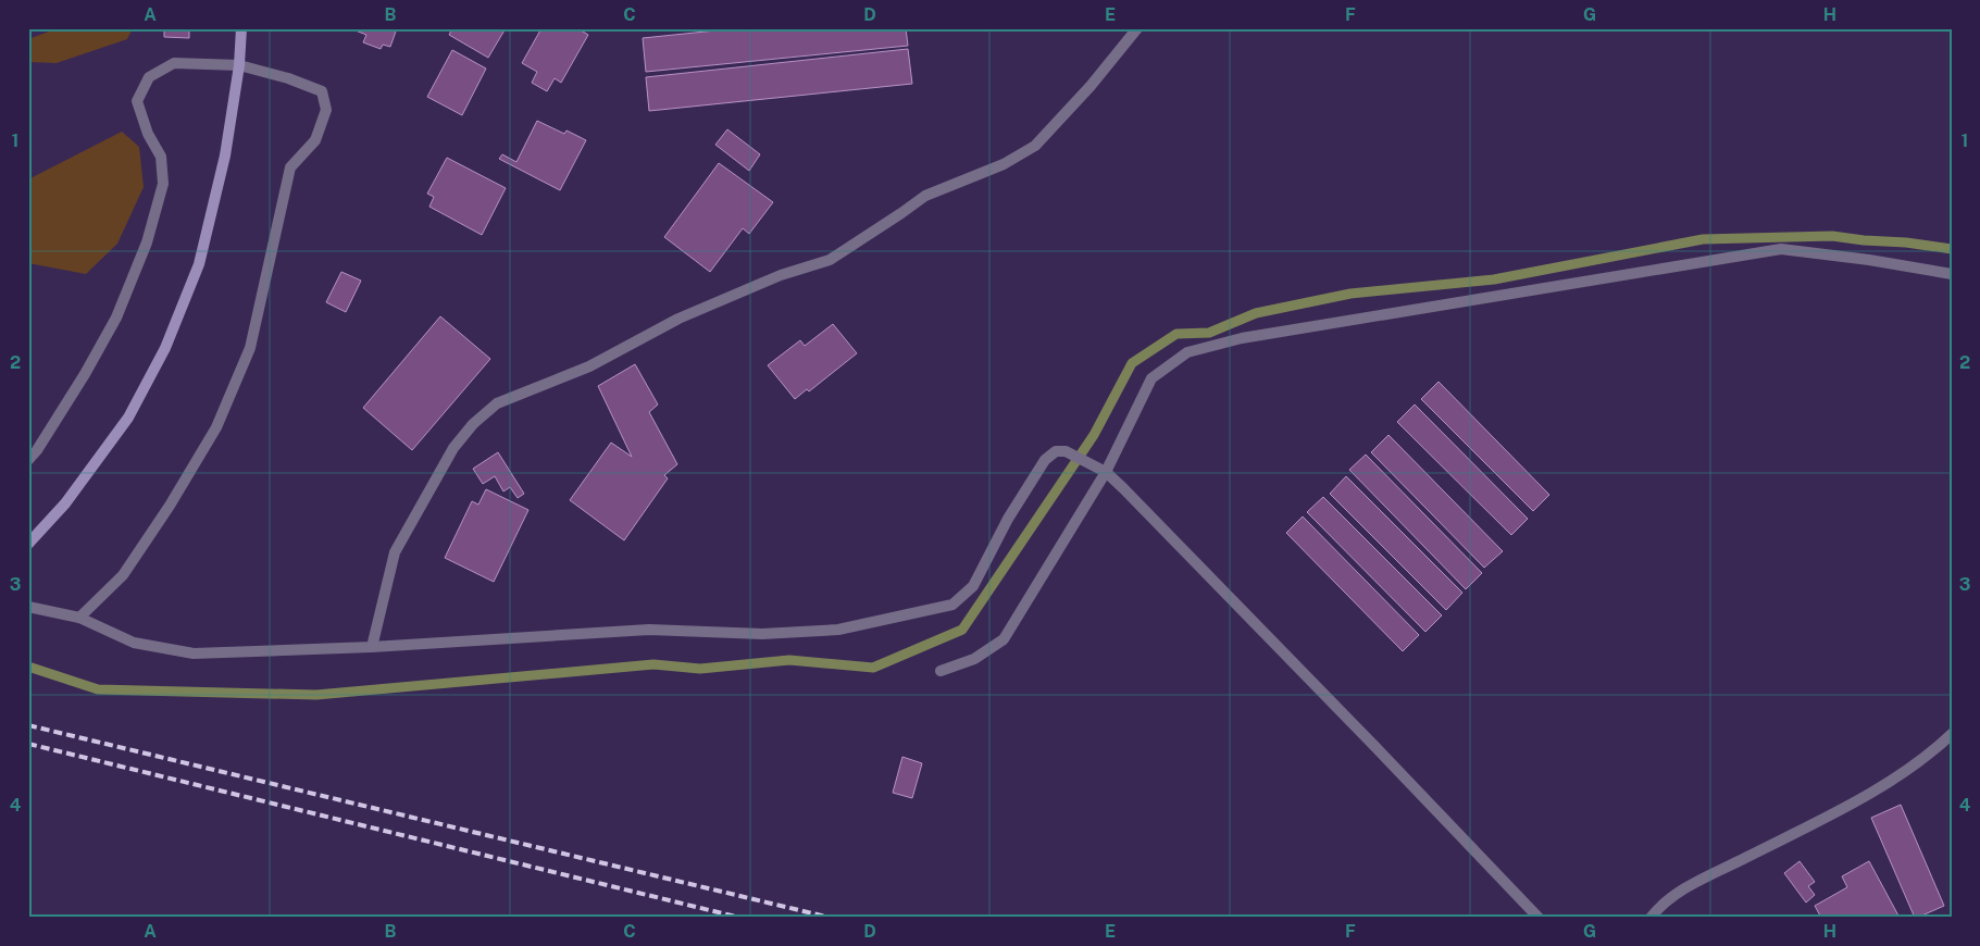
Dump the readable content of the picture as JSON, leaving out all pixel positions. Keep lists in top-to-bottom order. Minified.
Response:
{"grid":{"columns":["A","B","C","D","E","F","G","H"],"rows":["1","2","3","4"]}}
